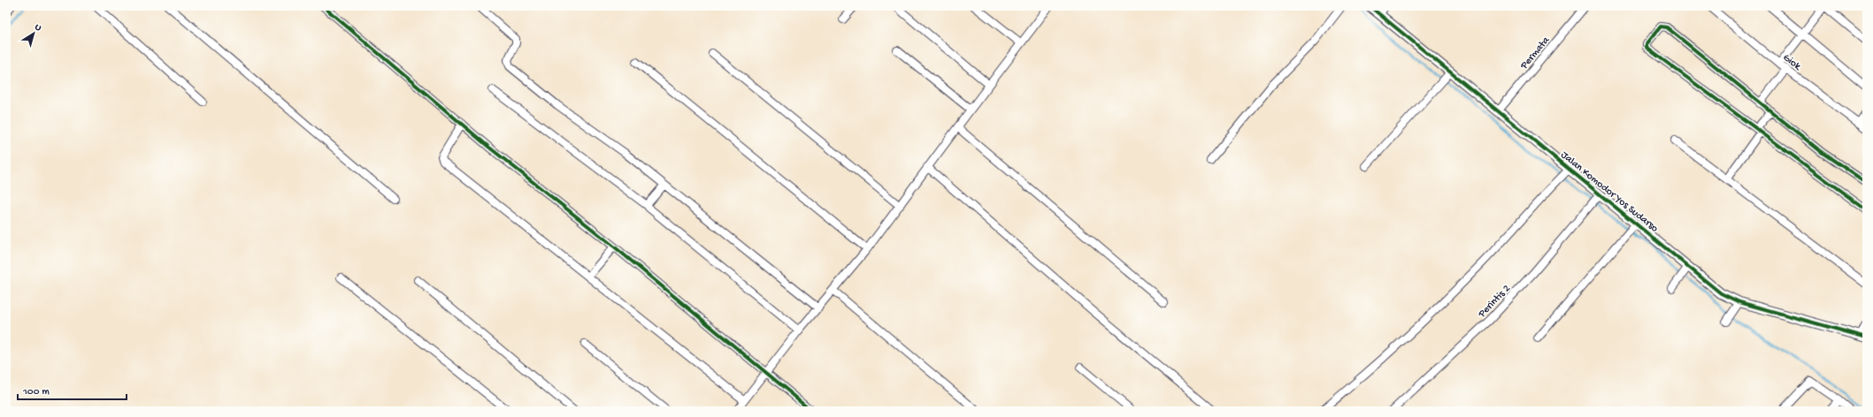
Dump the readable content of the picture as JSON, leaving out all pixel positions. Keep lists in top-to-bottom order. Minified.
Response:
{"streets":{"street":["Permata","Giok","Jalan Komodor Yos Sudarso","Perintis 2"]},"crossings":[["Permata","Jalan Komodor Yos Sudarso"],["Jalan Komodor Yos Sudarso","Perintis 2"]],"scale_bar":"100 m","north":"top right"}
